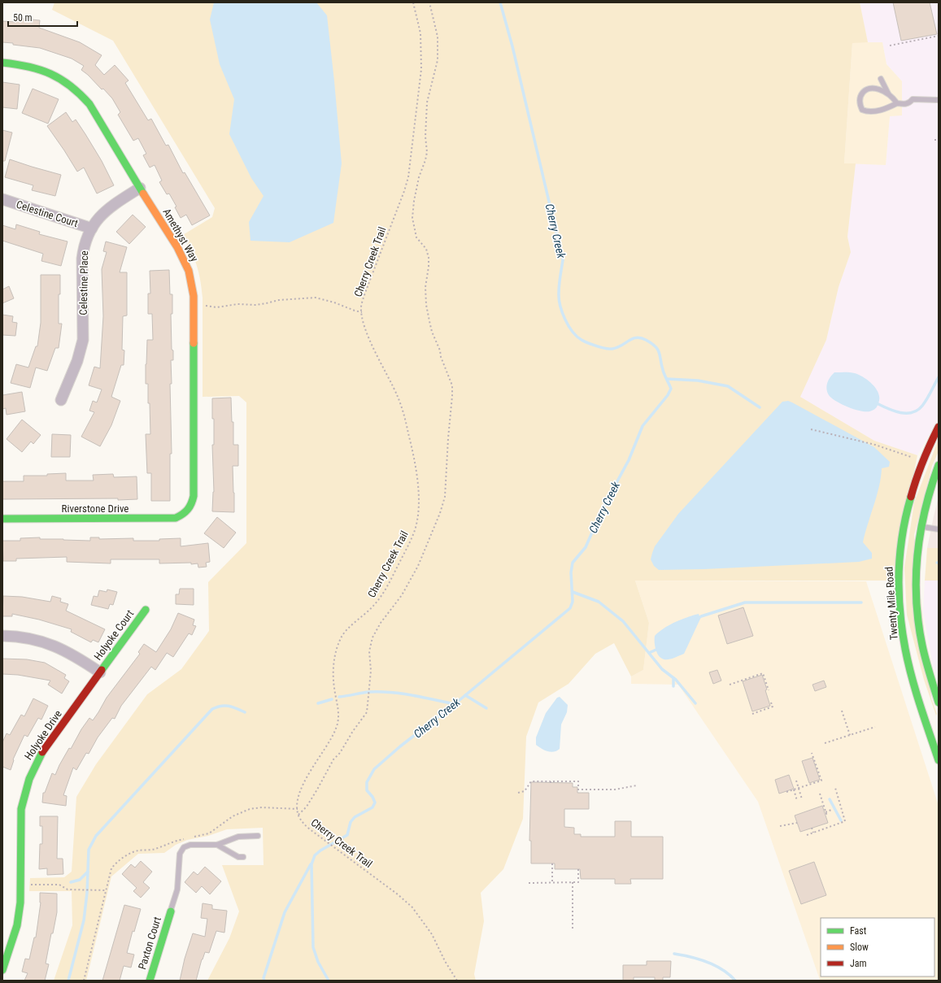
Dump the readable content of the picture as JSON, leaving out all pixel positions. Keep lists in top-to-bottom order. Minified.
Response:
{"streets":{"street":["Celestine Court","Amethyst Way","Celestine Place","Riverstone Drive","Twenty Mile Road","Holyoke Court","Holyoke Drive","Paxton Court"],"path":["Cherry Creek Trail"]},"crossings":[["Celestine Court","Celestine Place"],["Amethyst Way","Celestine Place"],["Amethyst Way","Riverstone Drive"],["Holyoke Court","Holyoke Drive"]],"water":["Cherry Creek"],"legend":["Fast","Slow","Jam"],"scale_bar":"50 m"}
